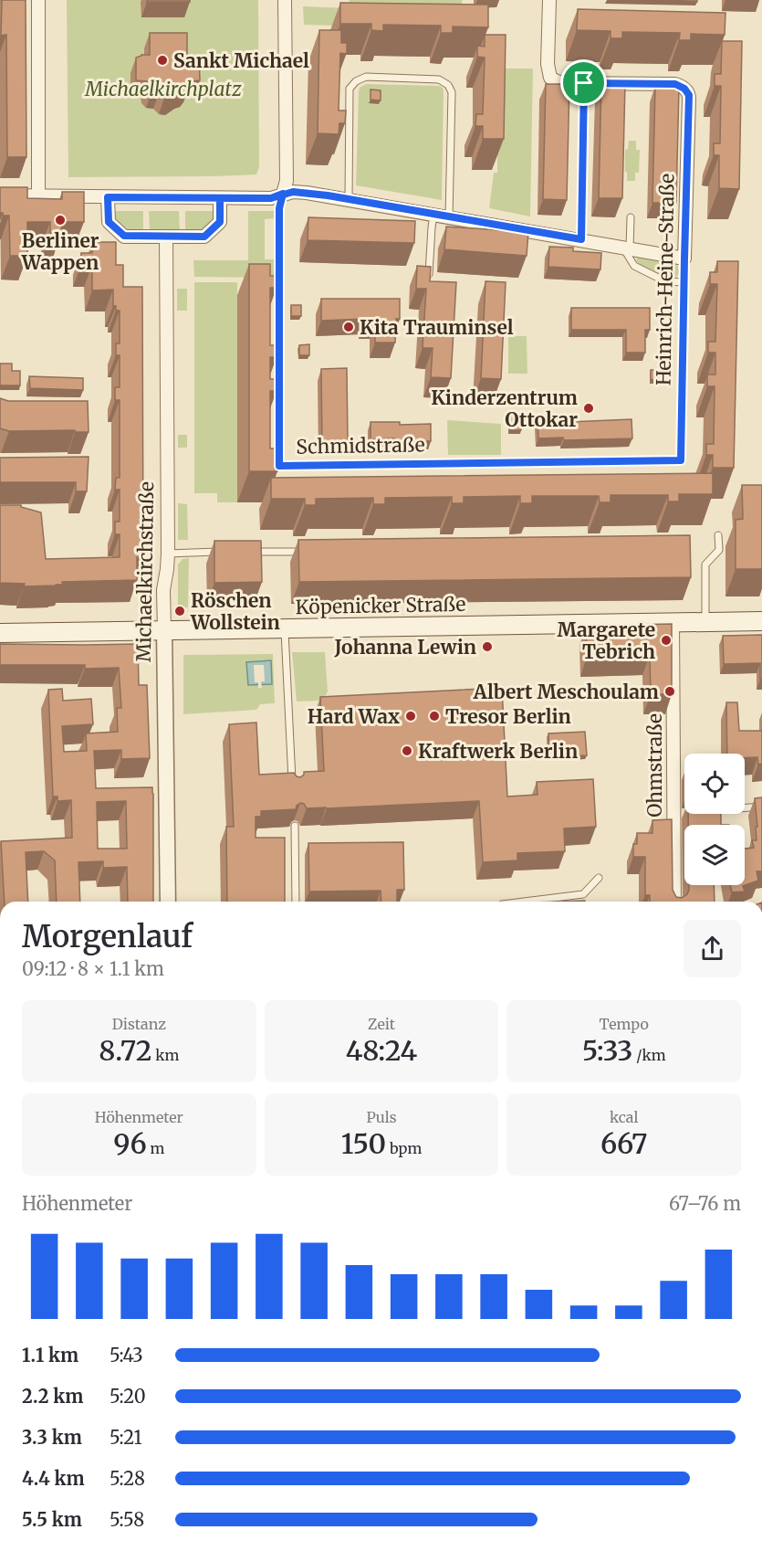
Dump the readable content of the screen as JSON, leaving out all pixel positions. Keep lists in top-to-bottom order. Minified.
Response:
{"streets":{"main road":["Köpenicker Straße"],"street":["Heinrich-Heine-Straße","Michaelkirchstraße","Ohmstraße"],"lane":["Schmidstraße"]},"crossings":[["Heinrich-Heine-Straße","Schmidstraße"],["Michaelkirchstraße","Köpenicker Straße"],["Köpenicker Straße","Ohmstraße"]],"parks":["Michaelkirchplatz"],"places":["Sankt Michael","Berliner Wappen","Kita Trauminsel","Kinderzentrum Ottokar","Röschen Wollstein","Margarete Tebrich","Johanna Lewin","Albert Meschoulam","Hard Wax","Tresor Berlin","Kraftwerk Berlin"],"page":{"heading":["Morgenlauf","09:12 · 8 × 1.1 km"],"stats":[["Distanz","8.72 km"],["Zeit","48:24"],["Tempo","5:33 /km"],["Höhenmeter","96 m"],["Puls","150 bpm"],["kcal","667"]],"chart":["Höhenmeter","67–76 m"],"list":[{"name":"1.1 km","note":"5:43"},{"name":"2.2 km","note":"5:20"},{"name":"3.3 km","note":"5:21"},{"name":"4.4 km","note":"5:28"},{"name":"5.5 km","note":"5:58"}]}}
